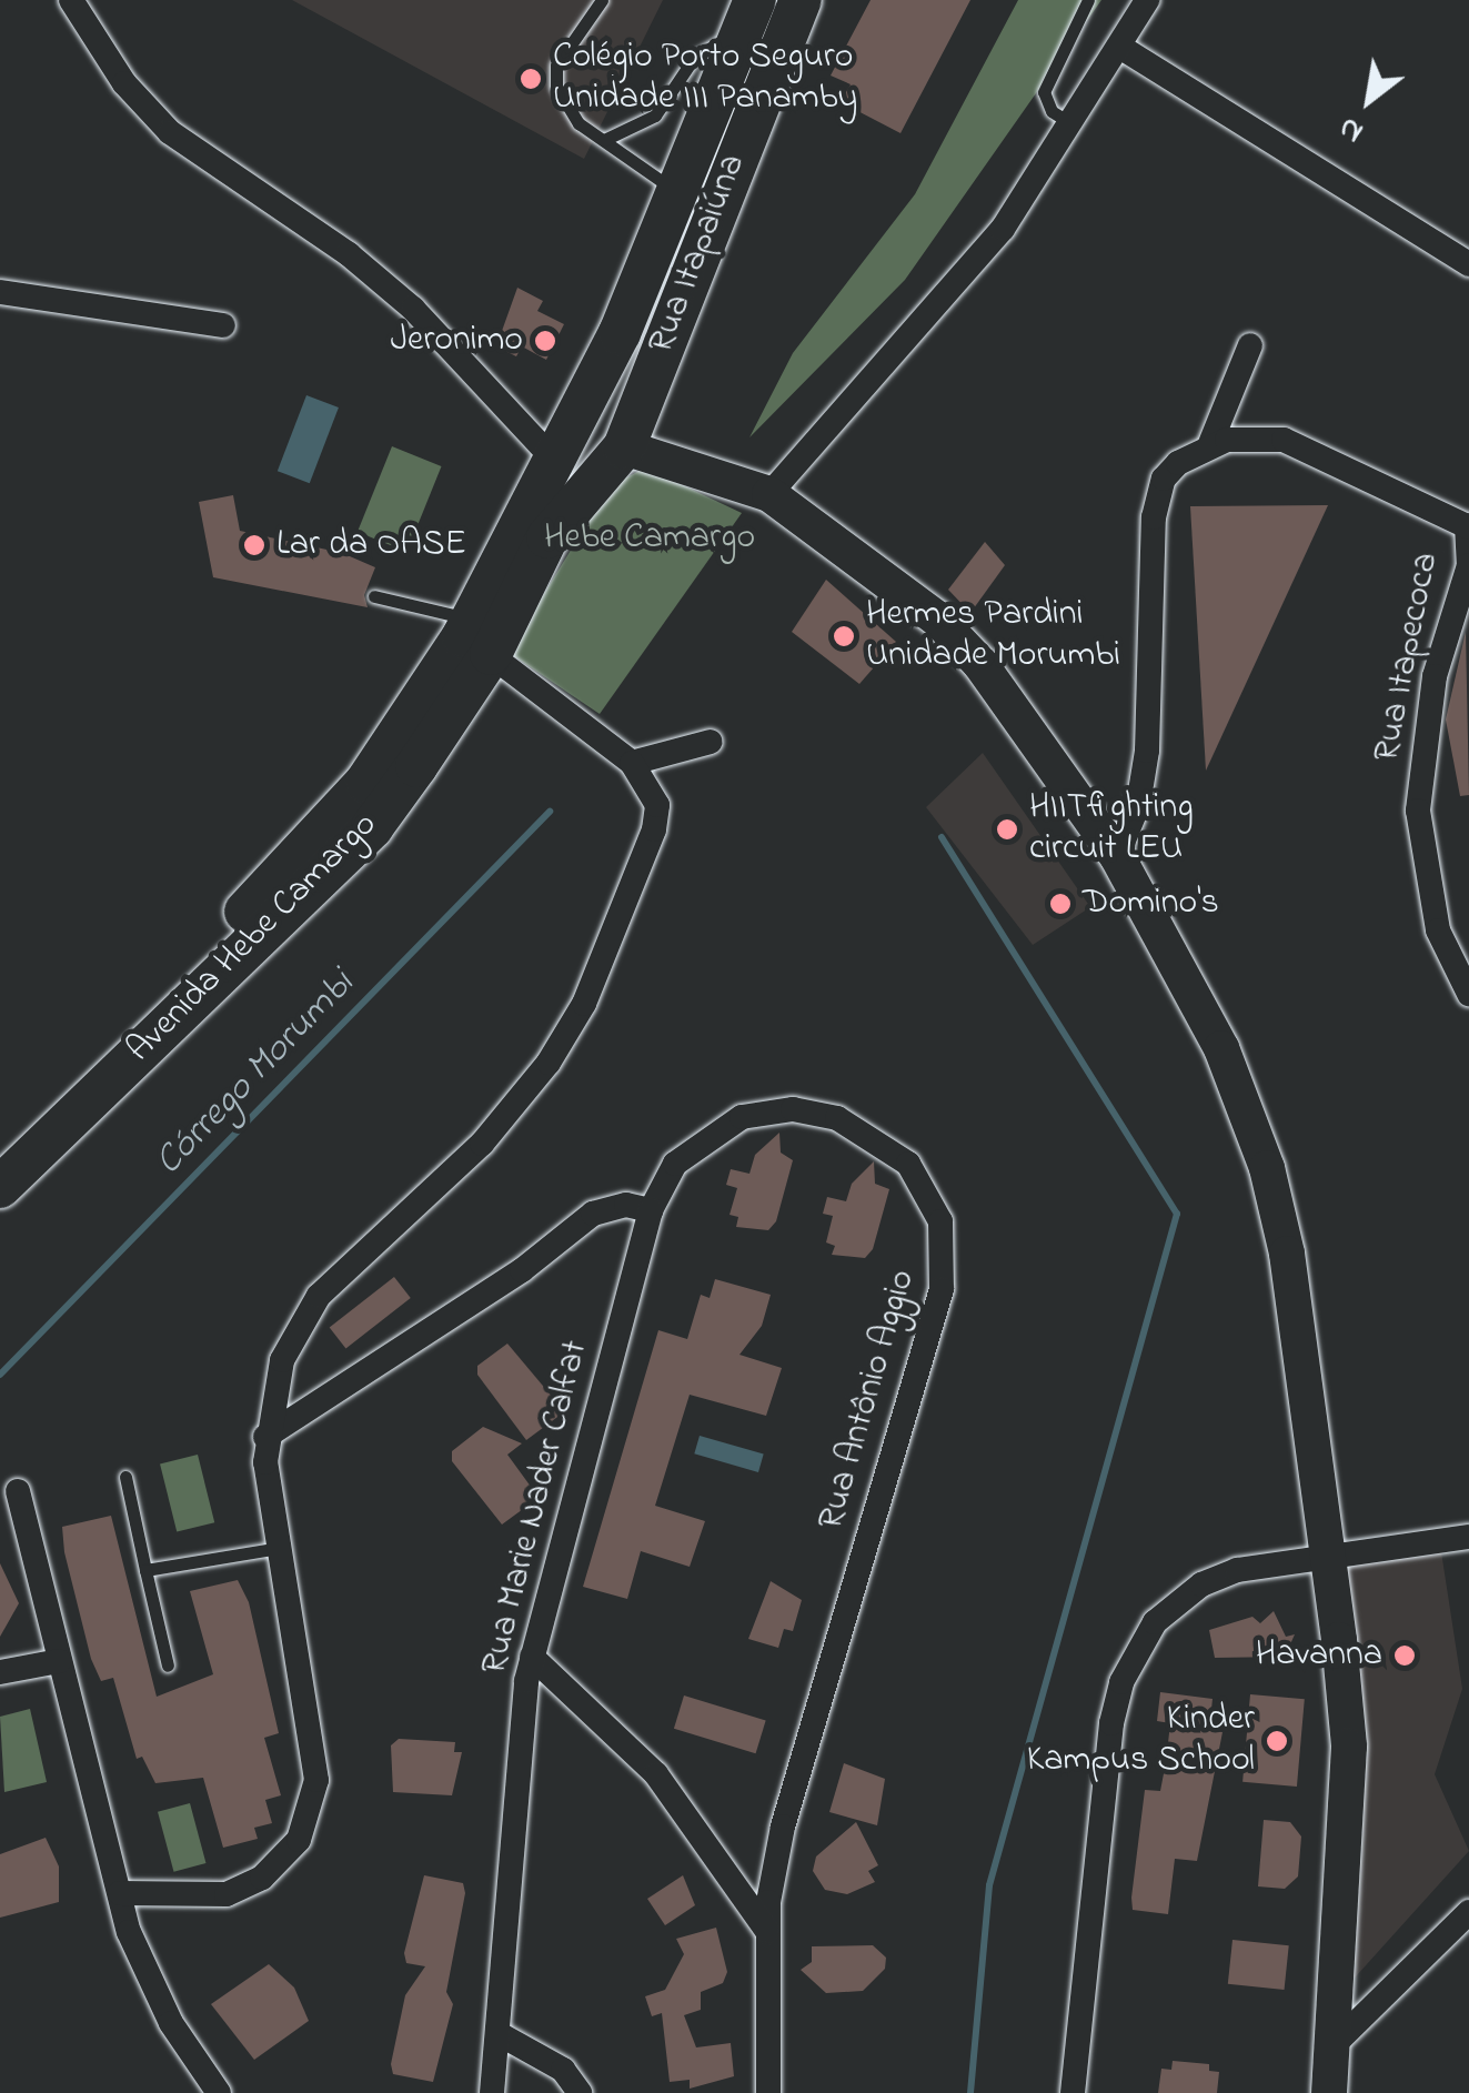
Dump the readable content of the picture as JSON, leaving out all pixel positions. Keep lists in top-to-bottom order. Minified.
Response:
{"streets":{"main road":["Rua Itapaiúna","Avenida Hebe Camargo"],"street":["Rua Itapecoca","Rua Antônio Aggio","Rua Marie Nader Calfat"]},"crossings":[["Rua Itapaiúna","Avenida Hebe Camargo"],["Rua Antônio Aggio","Rua Marie Nader Calfat"]],"water":["Córrego Morumbi"],"parks":["Hebe Camargo"],"places":["Colégio Porto Seguro Unidade III Panamby","Jeronimo","Lar da OASE","Hermes Pardini Unidade Morumbi","HIITfighting circuit LEU","Domino's","Havanna","Kinder Kampus School"],"north":"bottom left"}
